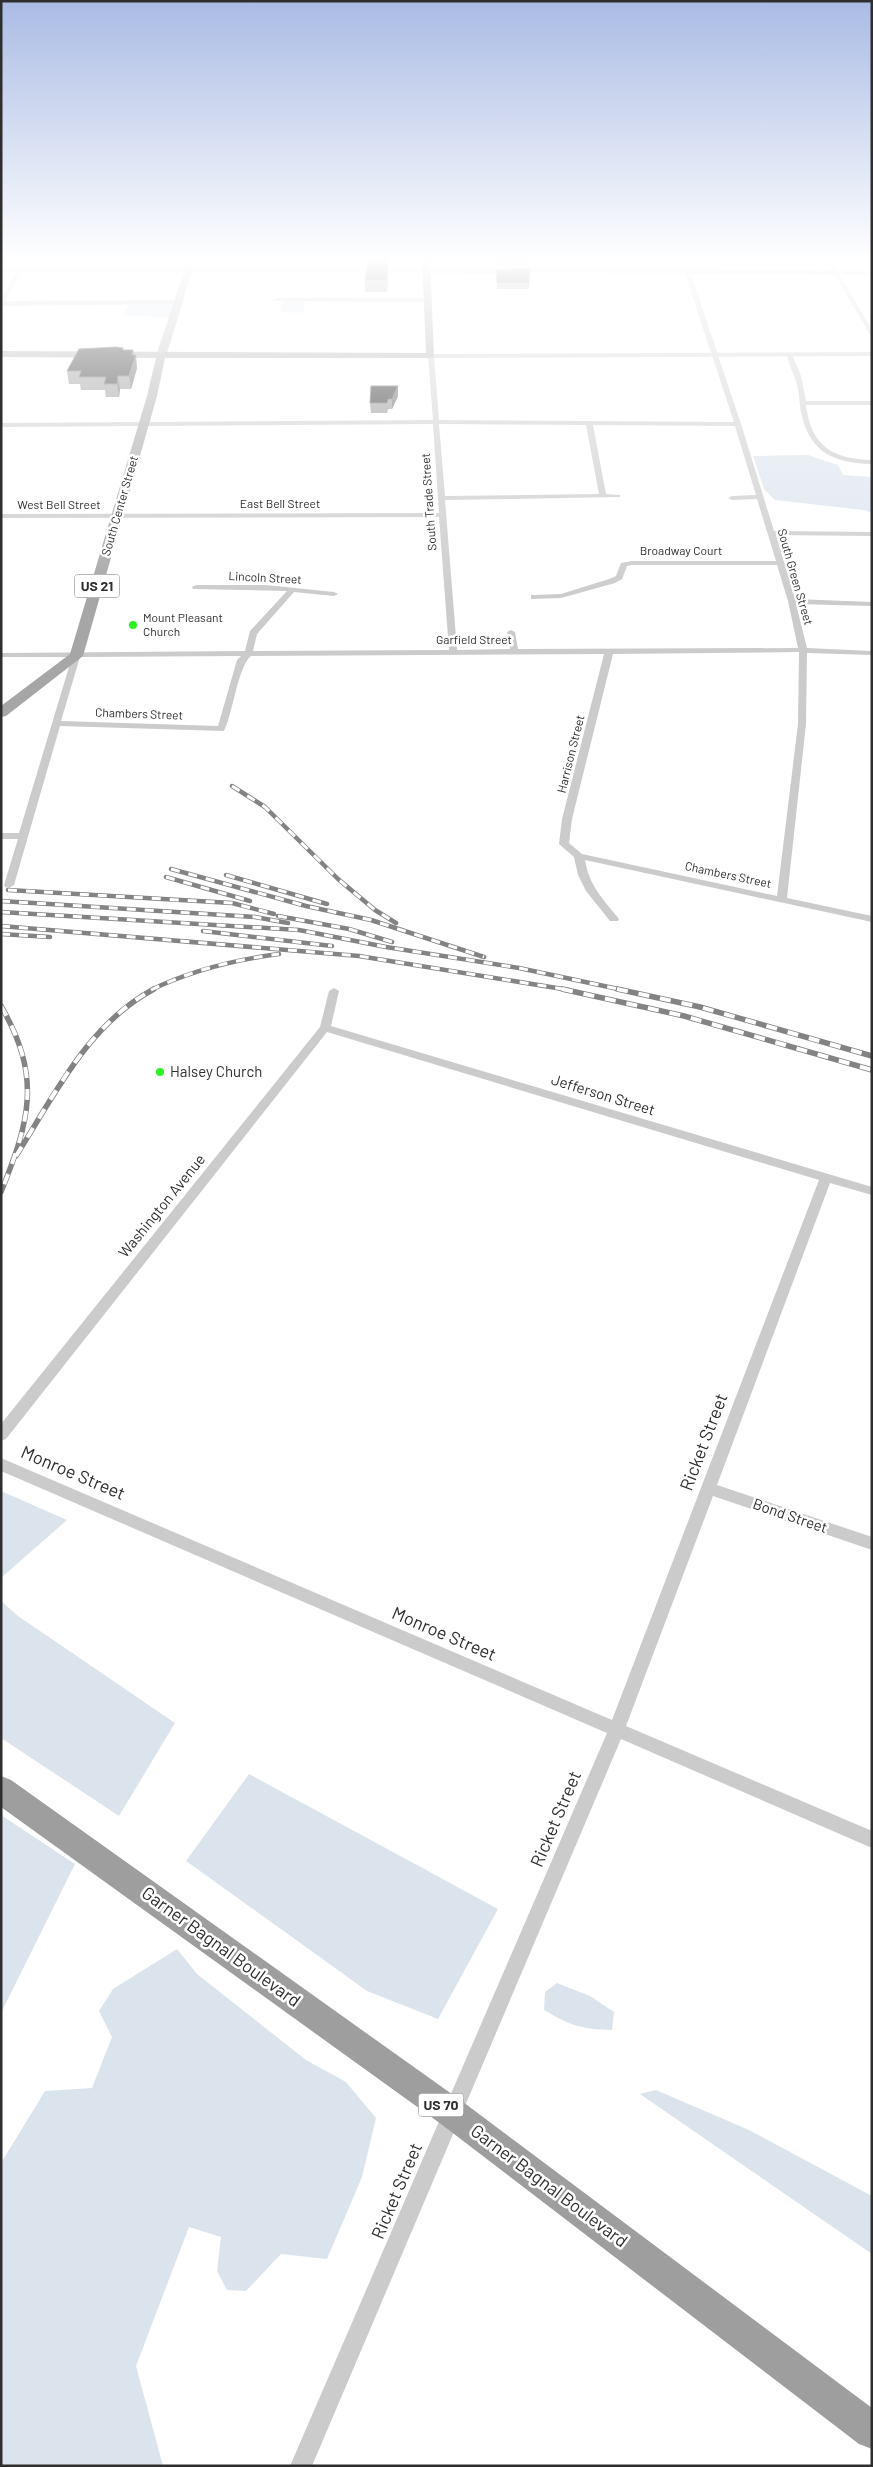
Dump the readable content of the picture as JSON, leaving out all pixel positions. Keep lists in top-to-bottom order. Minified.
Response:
{"streets":{"highway":["Garner Bagnal Boulevard","US 70"],"main road":["South Center Street","US 21"],"street":["South Trade Street","East Bell Street","West Bell Street","Broadway Court","South Green Street","Lincoln Street","Garfield Street","Chambers Street","Harrison Street","Jefferson Street","Washington Avenue","Ricket Street","Monroe Street","Bond Street"]},"crossings":[["South Trade Street","East Bell Street"],["South Trade Street","Garfield Street"],["East Bell Street","West Bell Street"],["East Bell Street","South Center Street"],["West Bell Street","South Center Street"],["South Center Street","Garfield Street"],["South Center Street","Chambers Street"],["Broadway Court","South Green Street"],["South Green Street","Garfield Street"],["South Green Street","Chambers Street"],["Garfield Street","Chambers Street"],["Garfield Street","Harrison Street"],["Chambers Street","Harrison Street"],["Jefferson Street","Washington Avenue"],["Jefferson Street","Ricket Street"],["Ricket Street","Monroe Street"],["Ricket Street","Bond Street"],["Ricket Street","Garner Bagnal Boulevard"]],"places":["Mount Pleasant Church","Halsey Church"]}
